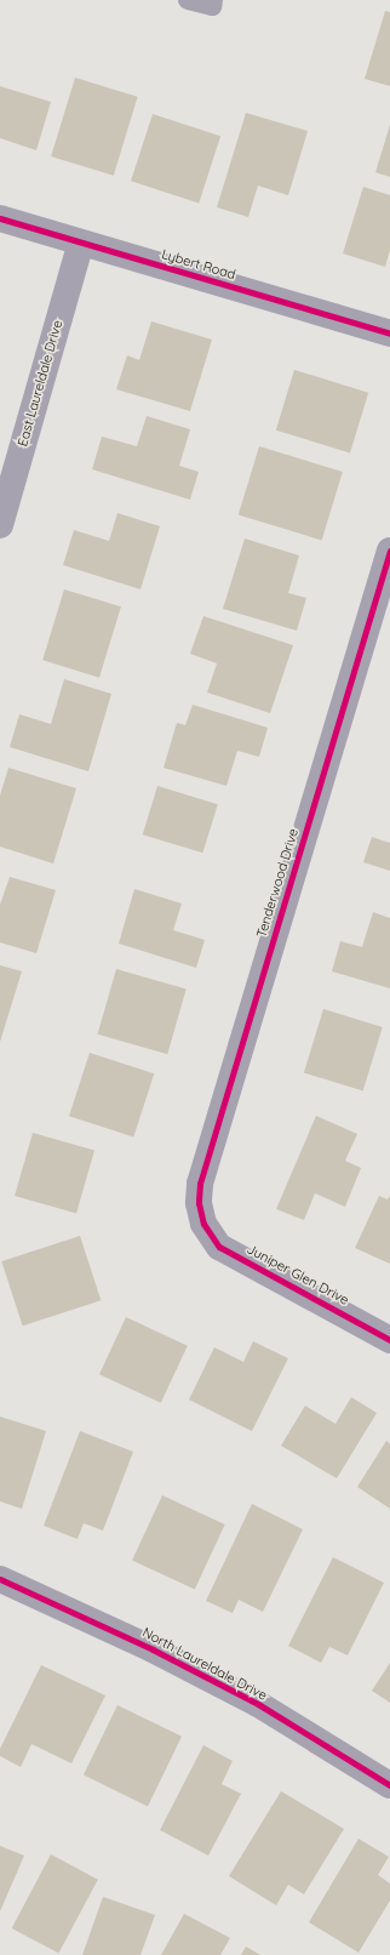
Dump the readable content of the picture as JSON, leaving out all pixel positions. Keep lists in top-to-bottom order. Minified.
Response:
{"streets":{"street":["Lybert Road","East Laureldale Drive","Tenderwood Drive","Juniper Glen Drive","North Laureldale Drive"]},"crossings":[["Lybert Road","East Laureldale Drive"],["Tenderwood Drive","Juniper Glen Drive"]]}
